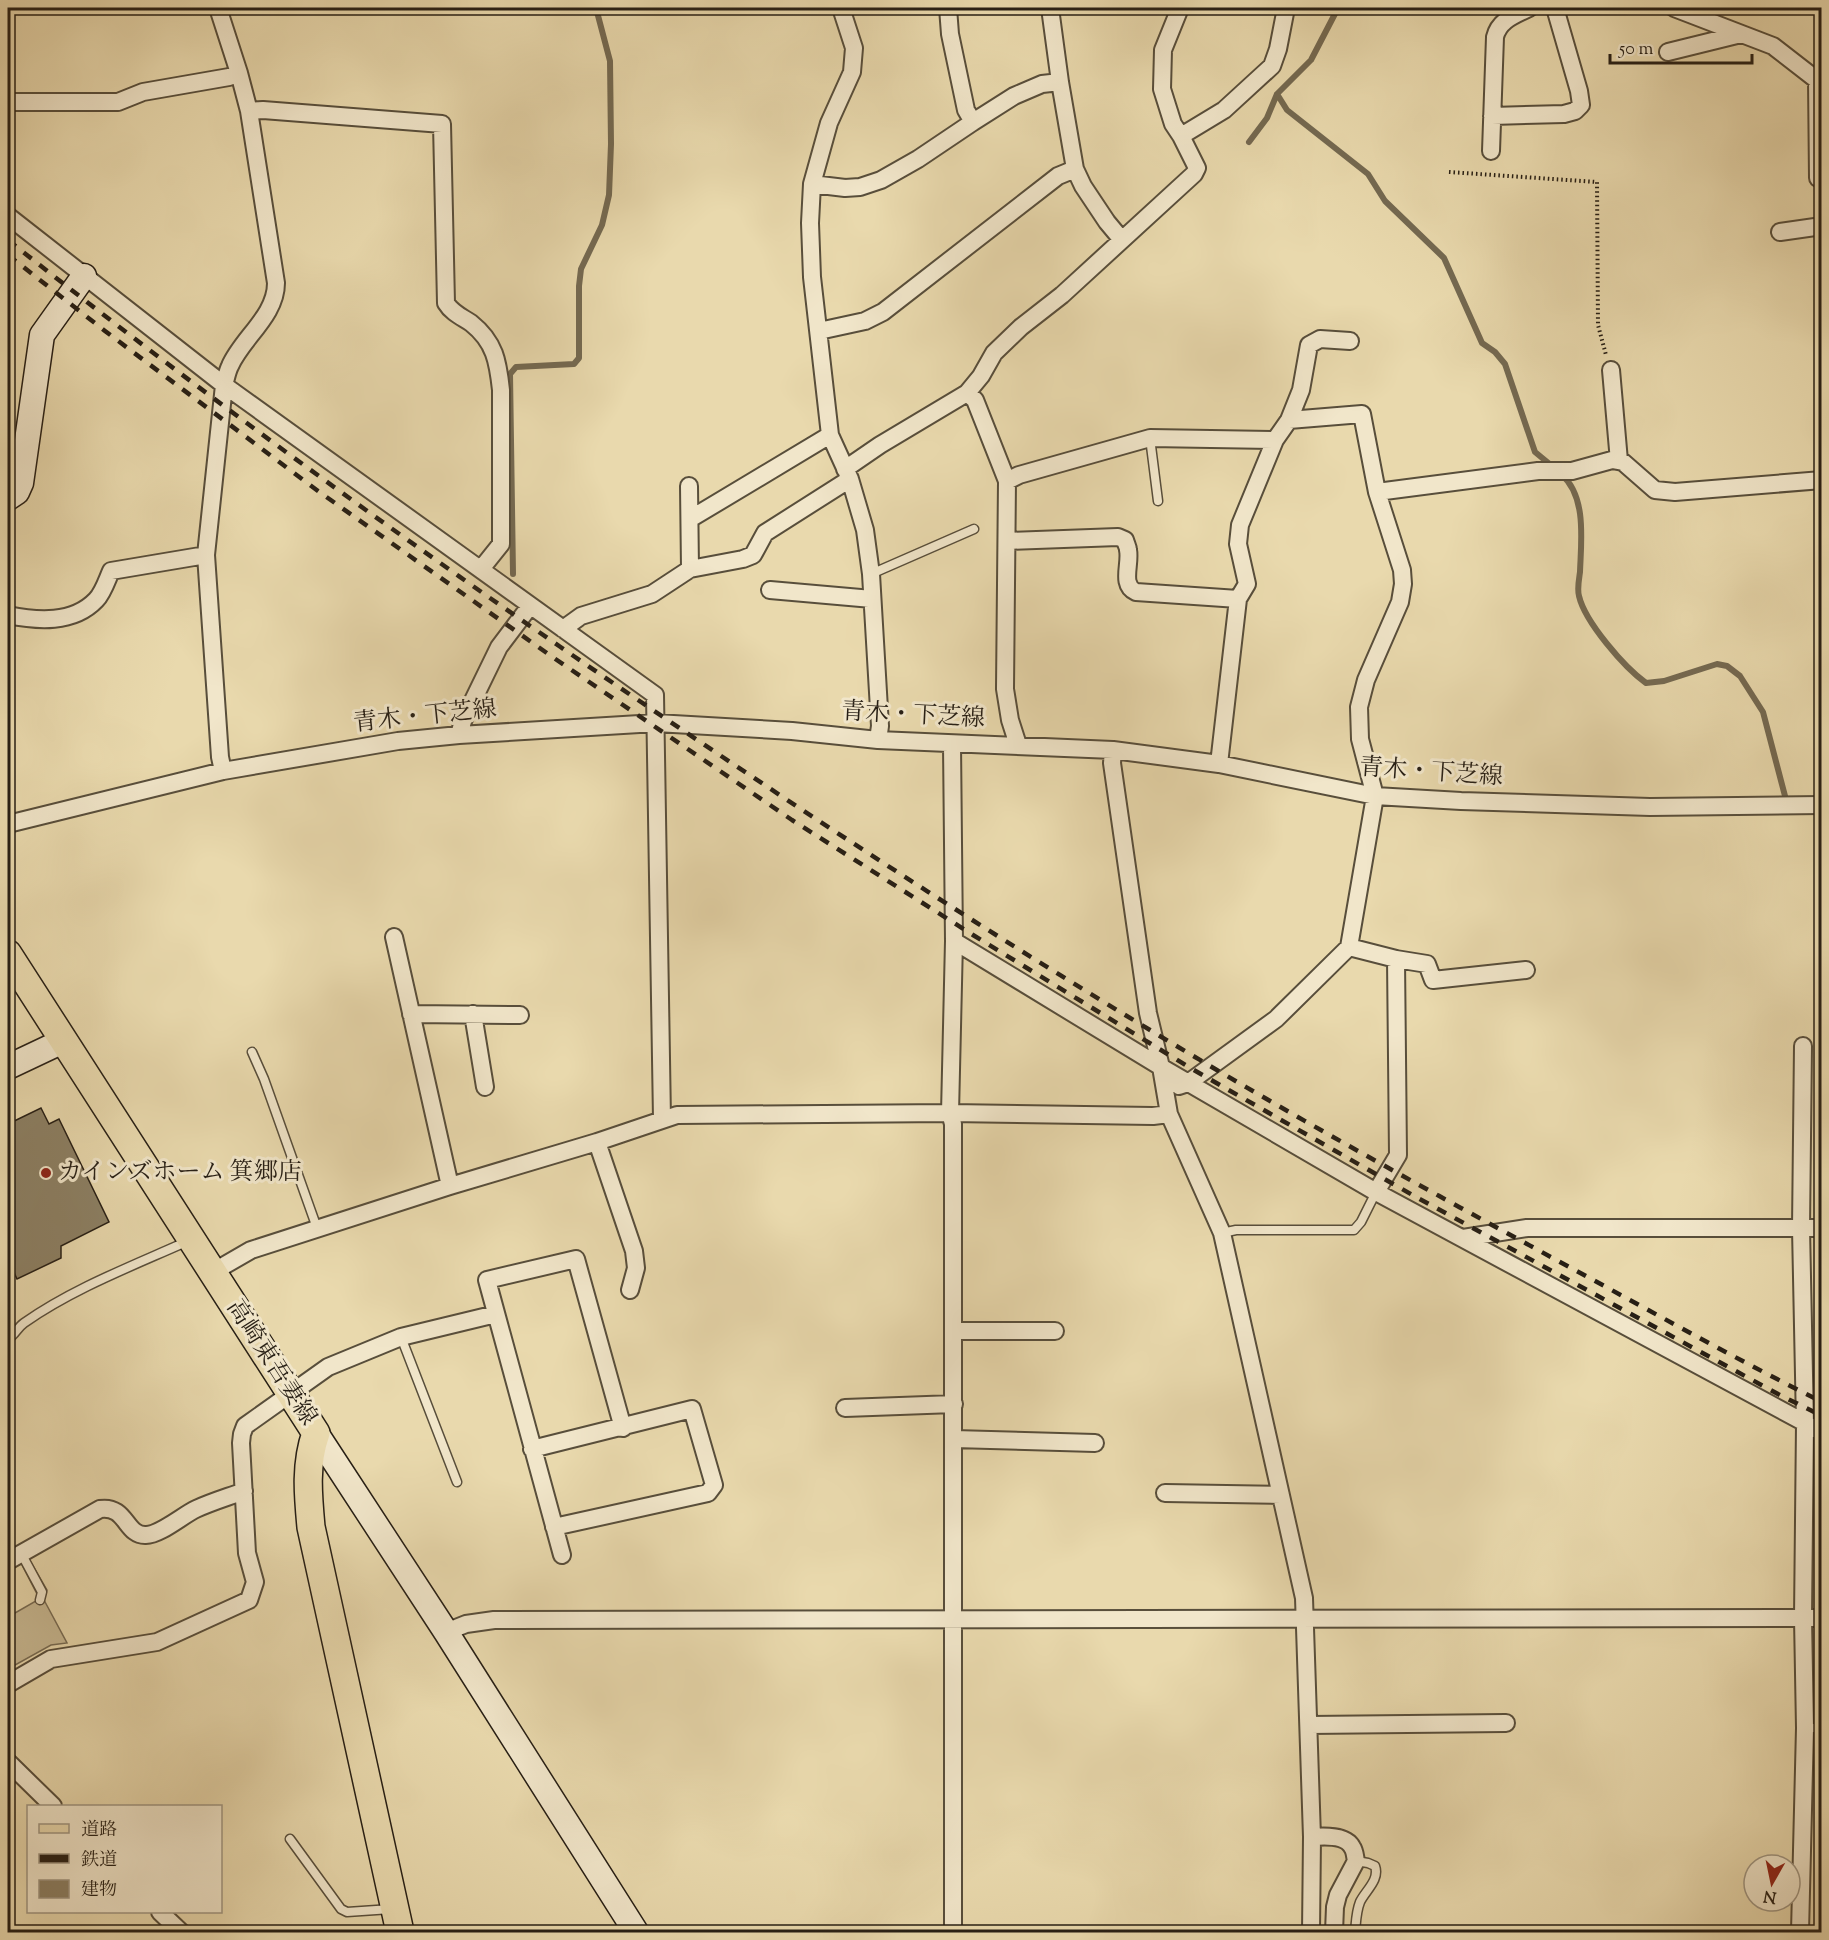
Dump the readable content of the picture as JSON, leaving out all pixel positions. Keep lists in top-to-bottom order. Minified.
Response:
{"streets":{"main road":["高崎東吾妻線"],"street":["青木・下芝線"]},"places":["カインズホーム 箕郷店"],"legend":["道路","鉄道","建物"],"scale_bar":"50 m","north":"bottom"}
